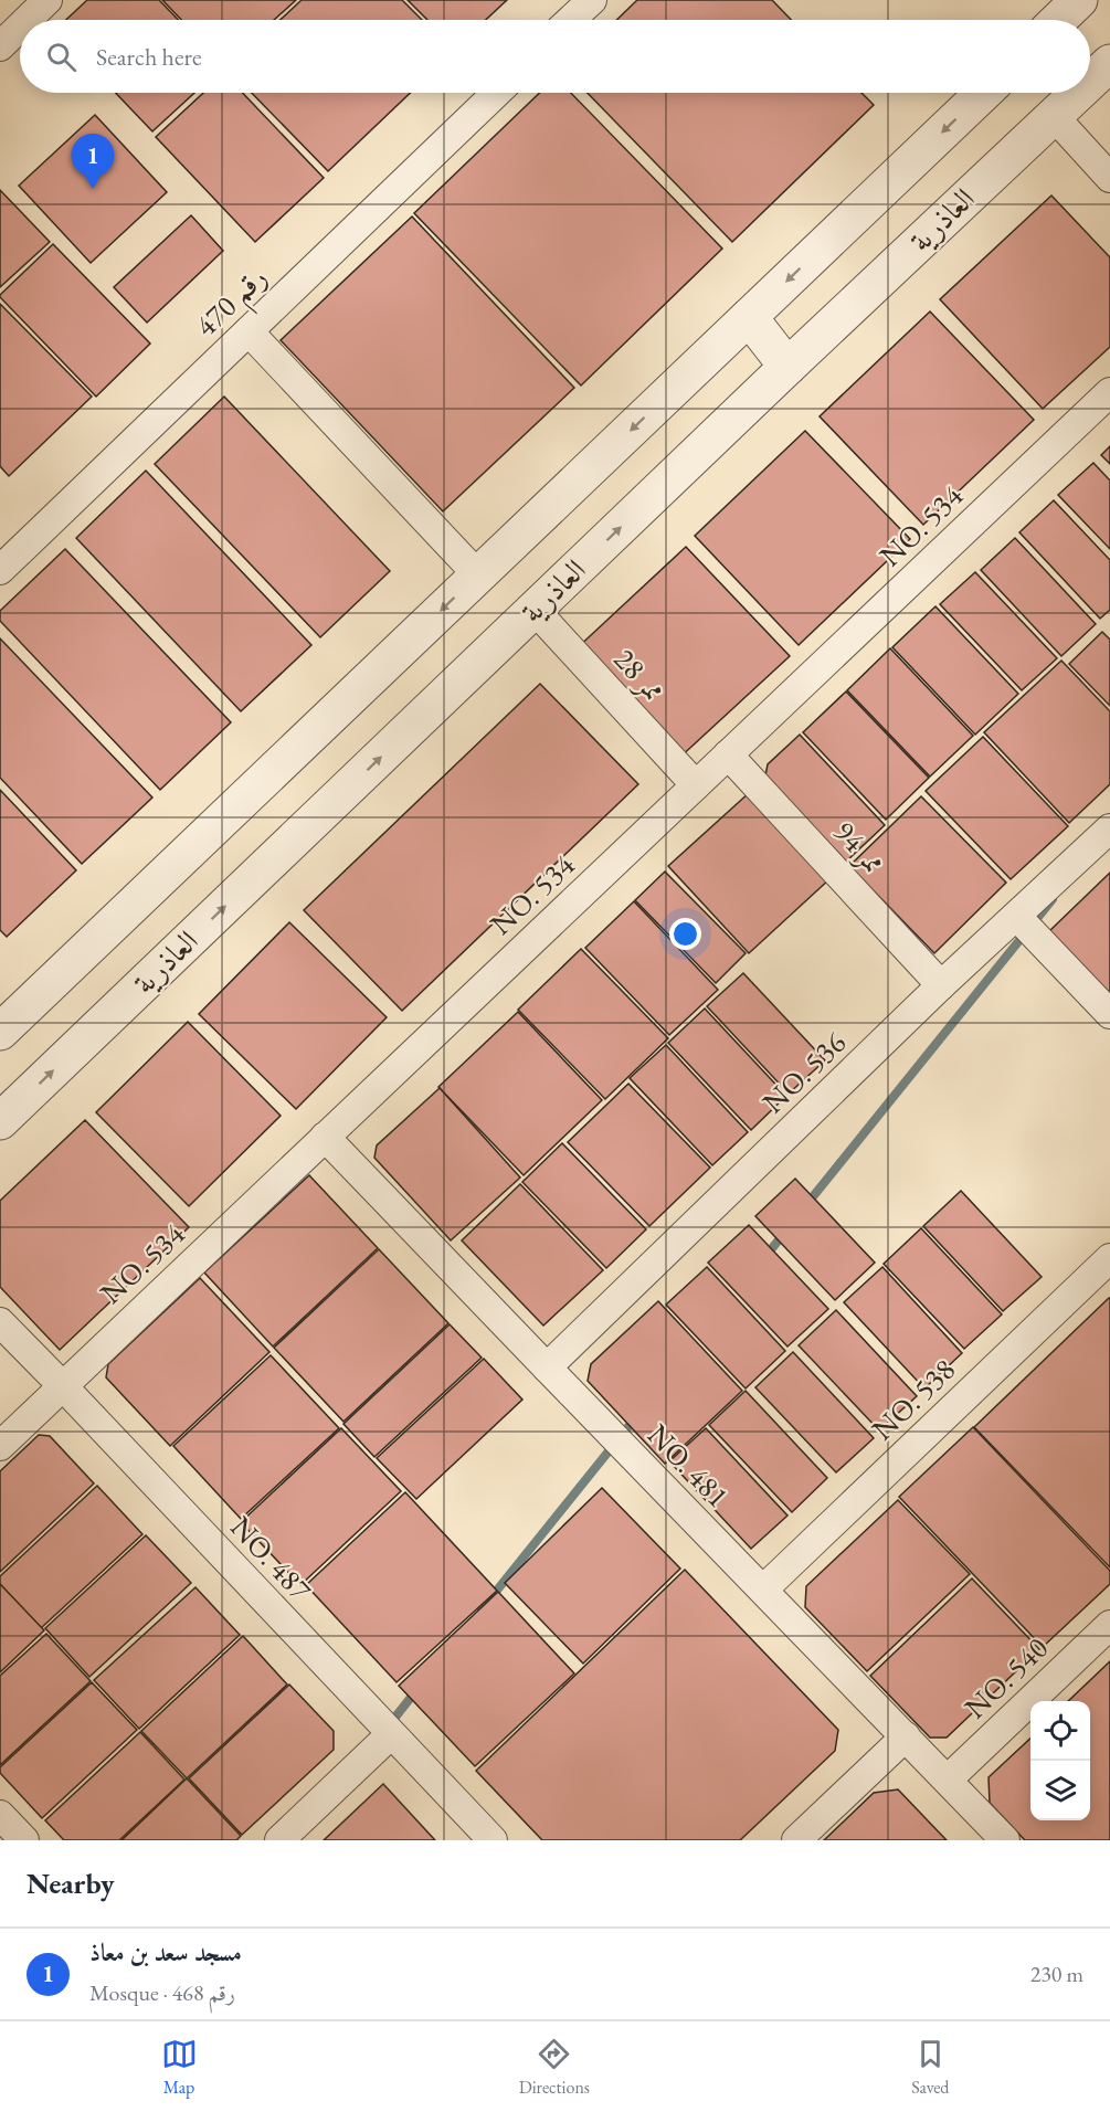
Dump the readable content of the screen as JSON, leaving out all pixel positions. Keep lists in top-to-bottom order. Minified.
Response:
{"streets":{"street":["العاذرية","رقم 470","NO. 534","ممر 28","ممر 94","NO. 536","NO. 538","NO. 481","NO. 487","NO. 540"]},"crossings":[["العاذرية","ممر 28"],["NO. 534","ممر 28"],["NO. 534","ممر 94"],["NO. 534","NO. 481"],["NO. 534","NO. 487"],["ممر 94","NO. 536"],["NO. 536","NO. 481"],["NO. 538","NO. 481"],["NO. 481","NO. 540"]],"page":{"search":"Search here","pins":"1","heading":"Nearby","list":[{"mark":"1","name":"مسجد سعد بن معاذ","note":"Mosque · رقم 468","value":"230 m"}],"nav":["Map","Directions","Saved"]}}
